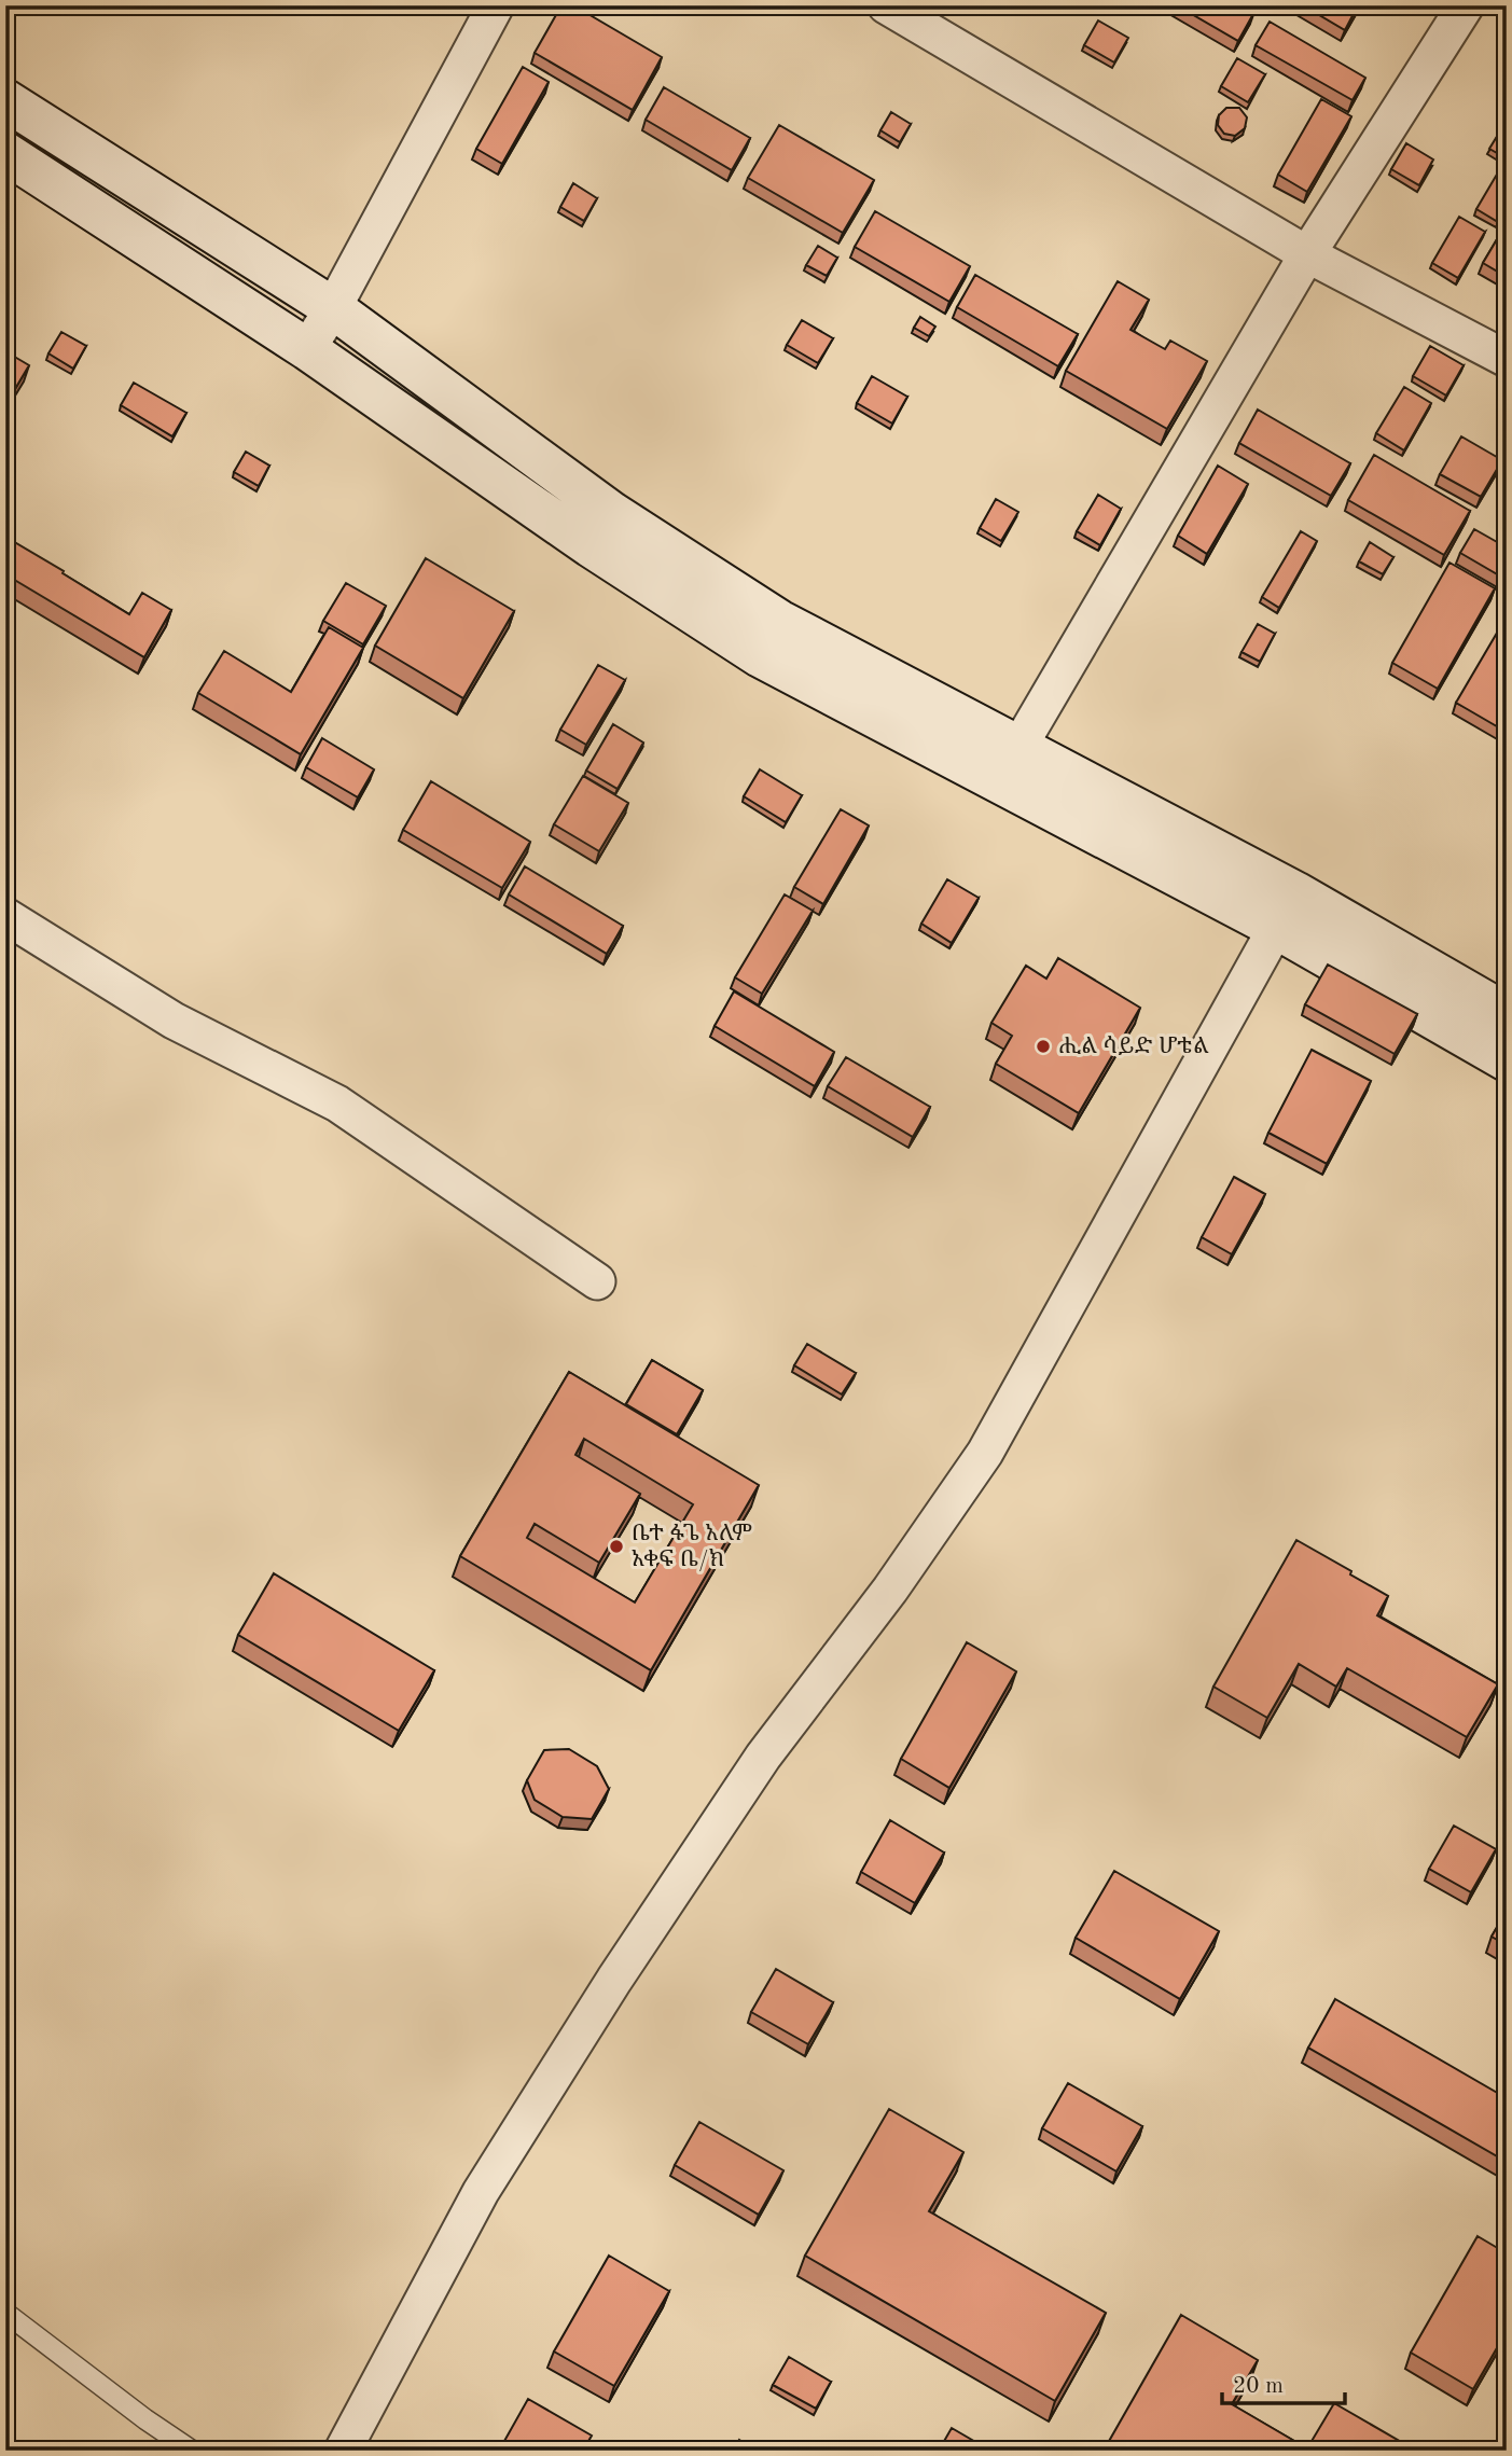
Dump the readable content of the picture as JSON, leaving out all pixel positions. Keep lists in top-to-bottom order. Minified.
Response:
{"places":["ሒል ሳይድ ሆቴል","ቤተ ፋጌ አለም አቀፍ ቤ/ክ"],"scale_bar":"20 m"}
